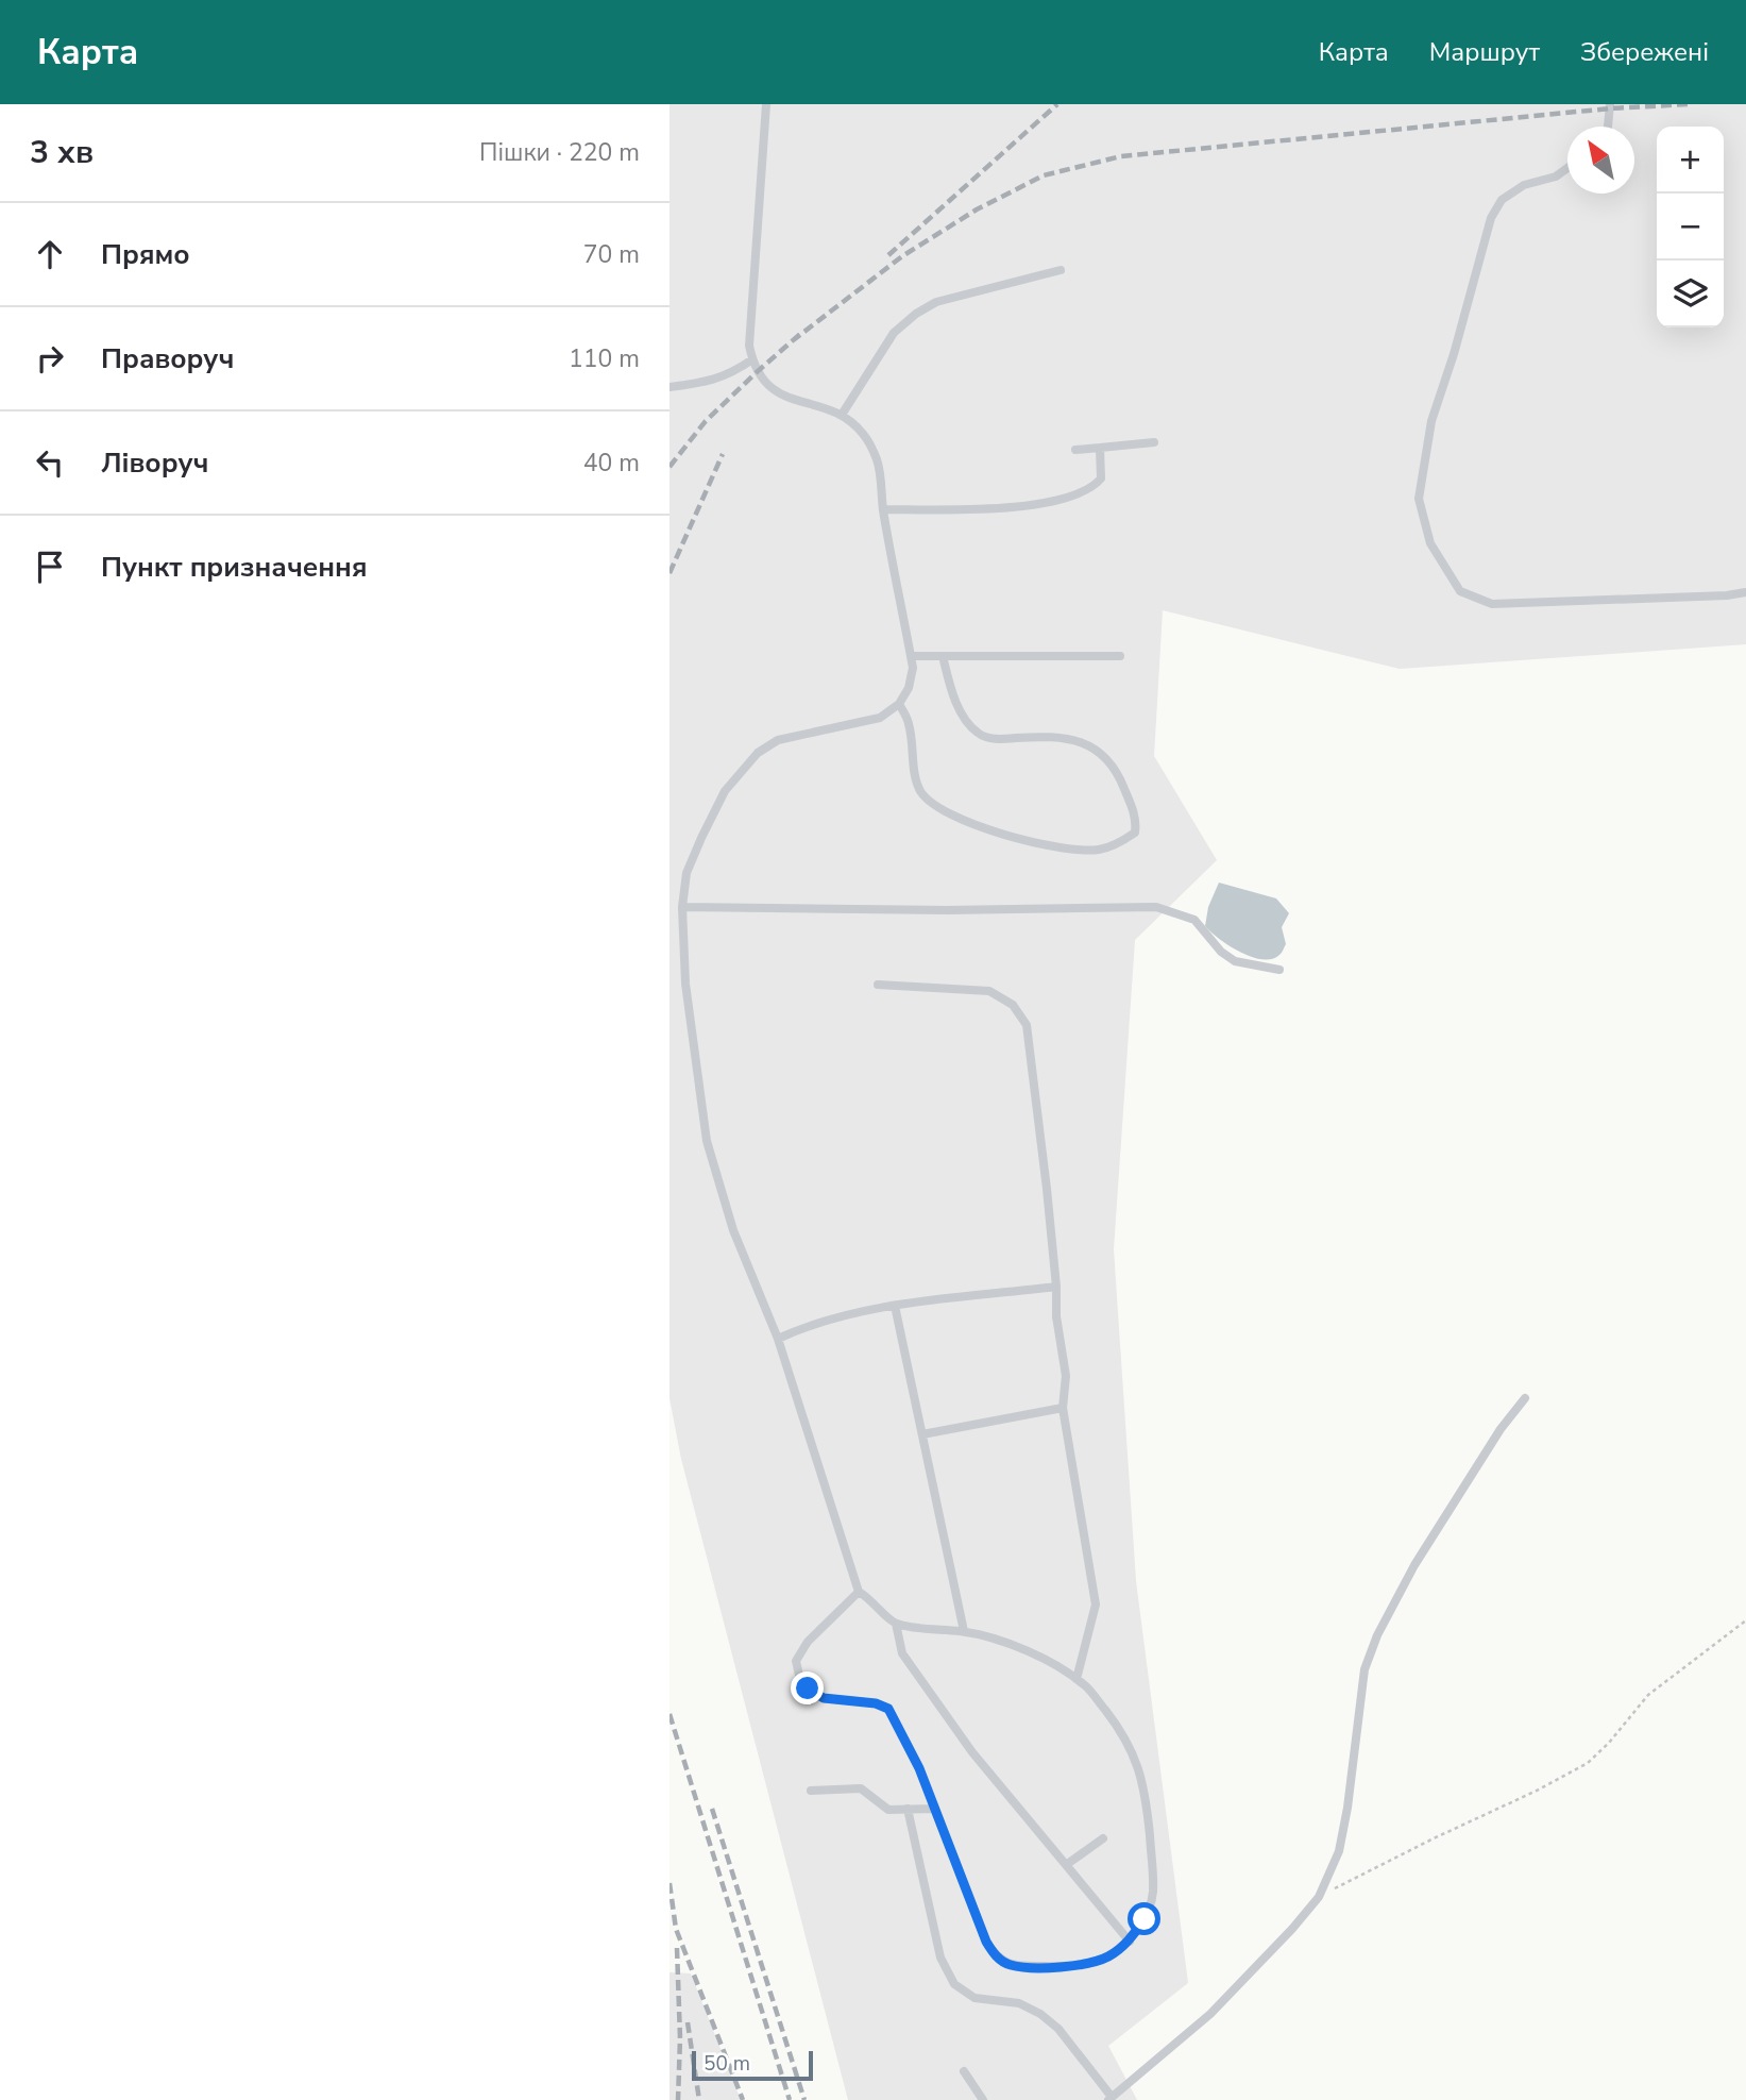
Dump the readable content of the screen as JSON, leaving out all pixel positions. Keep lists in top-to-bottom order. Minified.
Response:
{"scale_bar":"50 m","north":"top left","page":{"header":"Карта","nav":["Карта","Маршрут","Збережені"],"heading":["3 хв","Пішки · 220 m"],"map_buttons":["+","−"],"list":[["Прямо","70 m"],["Праворуч","110 m"],["Ліворуч","40 m"],"Пункт призначення"],"scale":"50 m"}}
